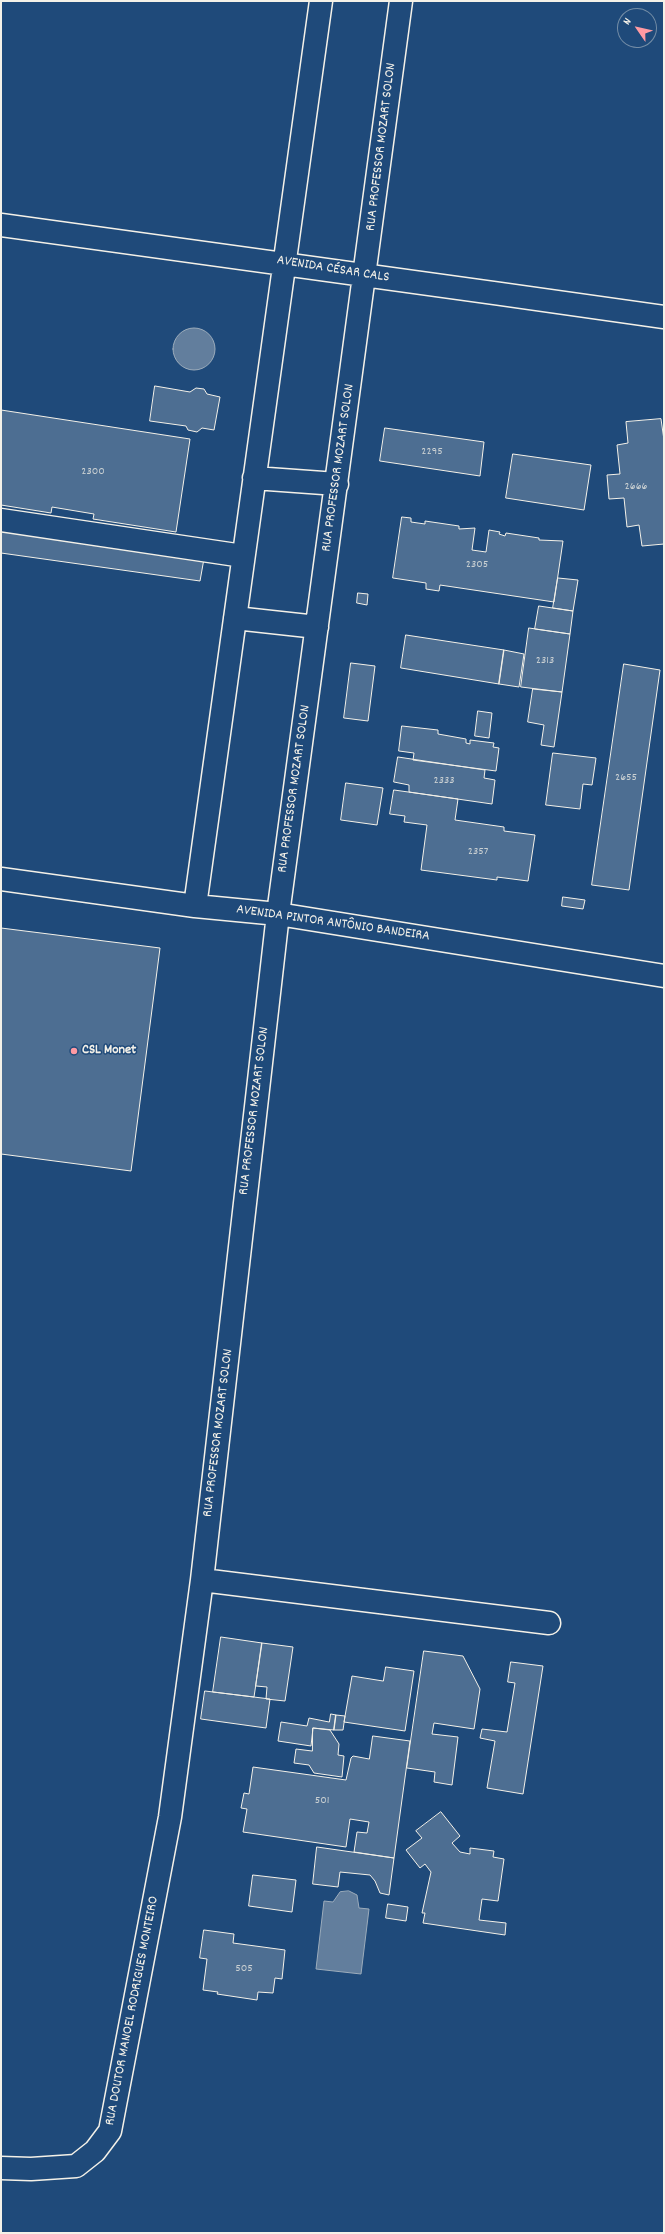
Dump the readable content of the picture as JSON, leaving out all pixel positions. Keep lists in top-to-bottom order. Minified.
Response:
{"streets":{"street":["RUA PROFESSOR MOZART SOLON","AVENIDA CÉSAR CALS","AVENIDA PINTOR ANTÔNIO BANDEIRA","RUA DOUTOR MANOEL RODRIGUES MONTEIRO"]},"crossings":[["RUA PROFESSOR MOZART SOLON","AVENIDA CÉSAR CALS"],["RUA PROFESSOR MOZART SOLON","AVENIDA PINTOR ANTÔNIO BANDEIRA"],["RUA PROFESSOR MOZART SOLON","RUA DOUTOR MANOEL RODRIGUES MONTEIRO"]],"places":["CSL Monet"],"house_numbers":["2295","2300","2666","2305","2313","2655","2333","2357","501","505"],"north":"top left"}
